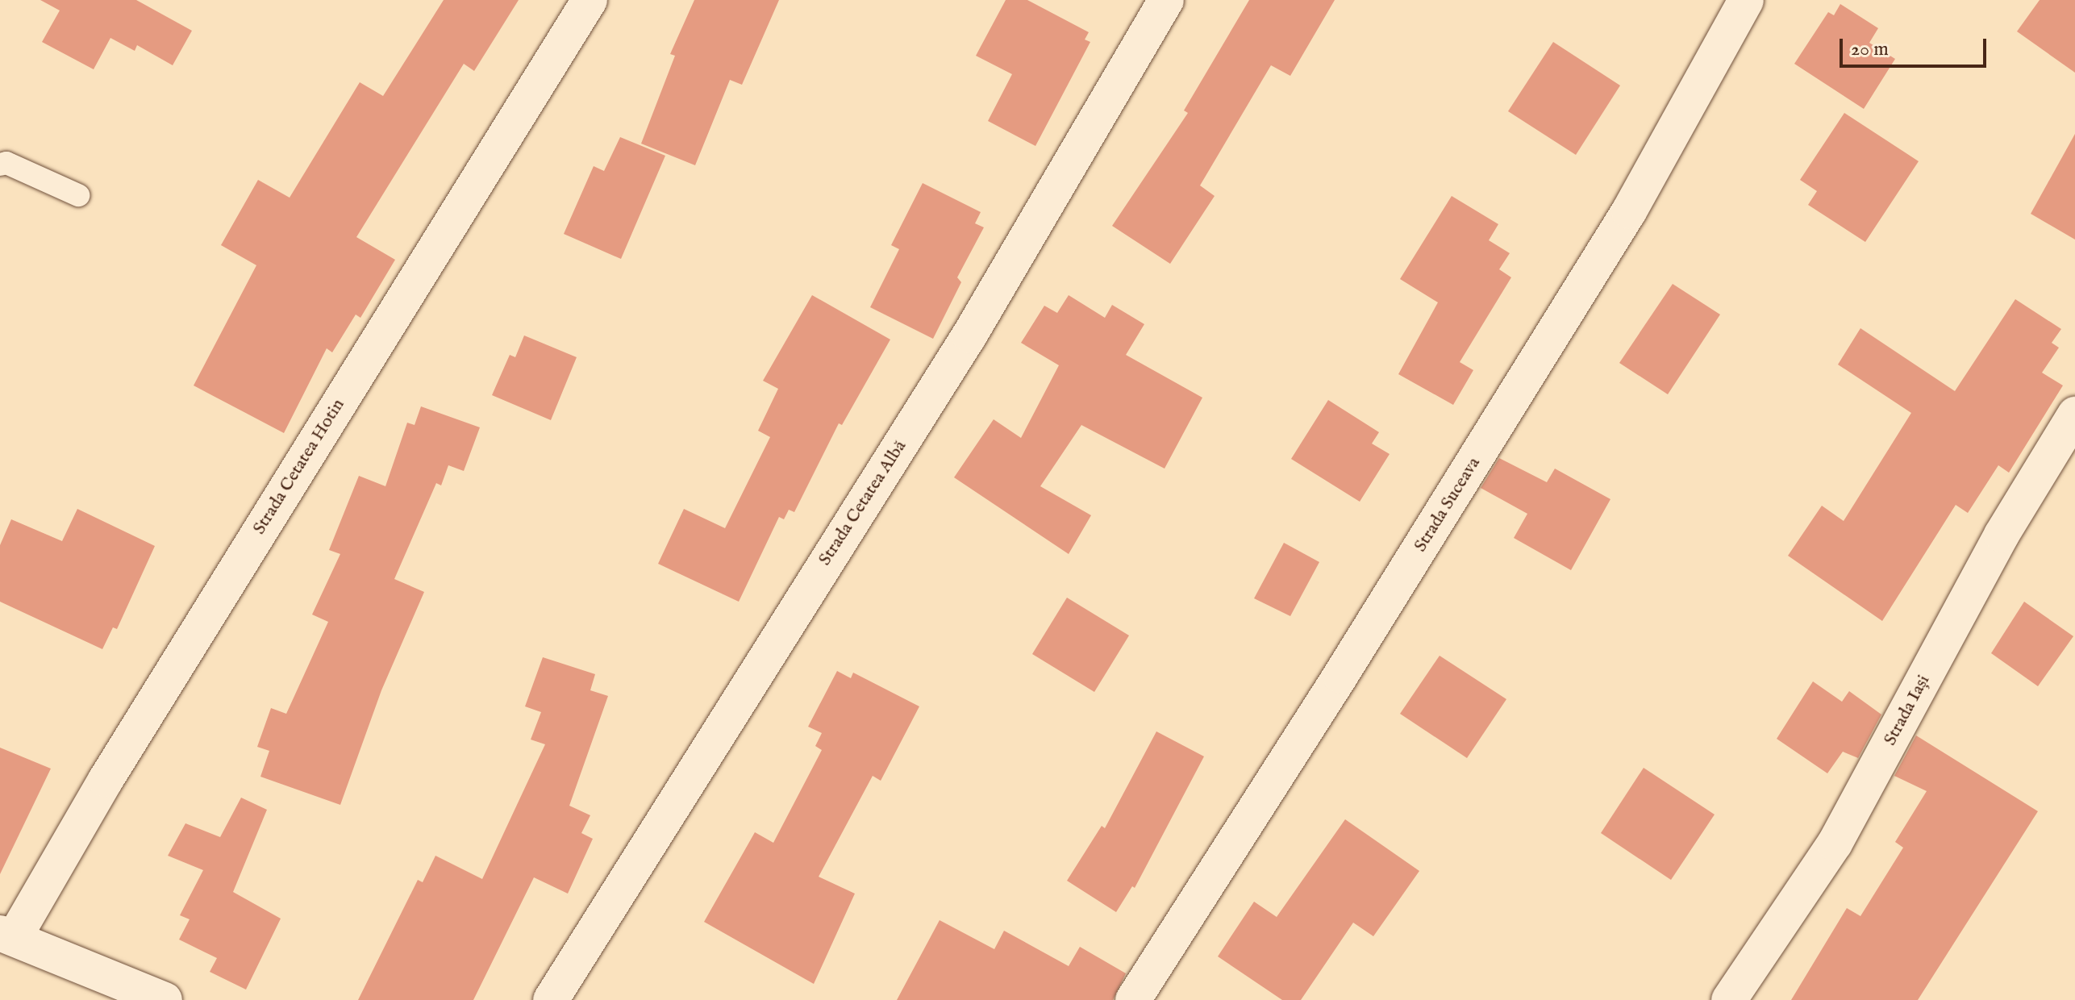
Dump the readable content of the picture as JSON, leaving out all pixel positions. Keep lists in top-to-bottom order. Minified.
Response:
{"streets":{"street":["Strada Cetatea Hotin","Strada Cetatea Albă","Strada Suceava","Strada Iași"]},"scale_bar":"20 m"}
